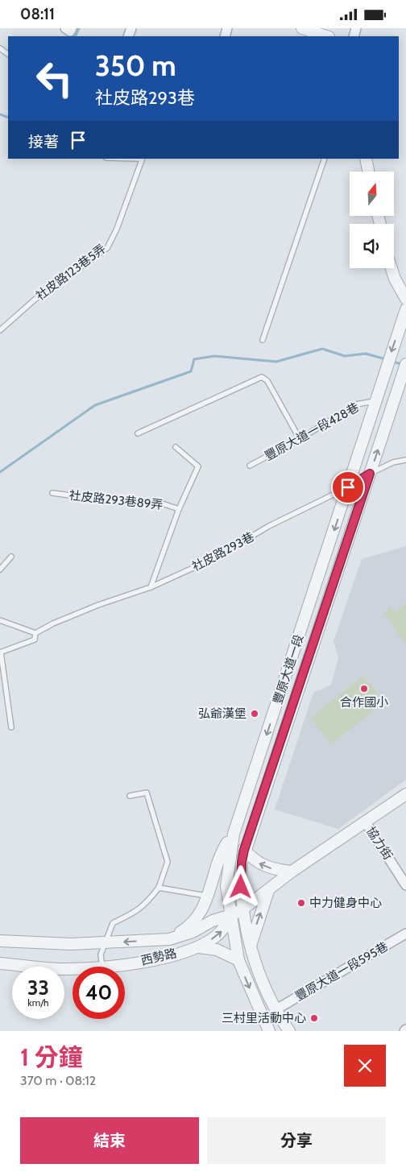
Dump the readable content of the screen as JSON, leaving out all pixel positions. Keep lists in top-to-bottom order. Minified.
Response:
{"streets":{"street":["豐原大道一段","協力街","西勢路","豐原大道一段595巷"],"lane":["社皮路123巷5弄","豐原大道一段428巷","社皮路293巷89弄","社皮路293巷"]},"crossings":[["豐原大道一段428巷","豐原大道一段"],["社皮路293巷89弄","社皮路293巷"],["社皮路293巷","豐原大道一段"],["豐原大道一段","西勢路"],["豐原大道一段","豐原大道一段595巷"],["協力街","西勢路"]],"places":["合作國小","弘爺漢堡","中力健身中心","三村里活動中心"],"north":"top","page":{"status":"08:11","turn":["350 m","社皮路293巷"],"then":"接著","speed":"33 km/h","limit":"40","heading":["1 分鐘","370 m · 08:12"],"buttons":["結束","分享"]}}
